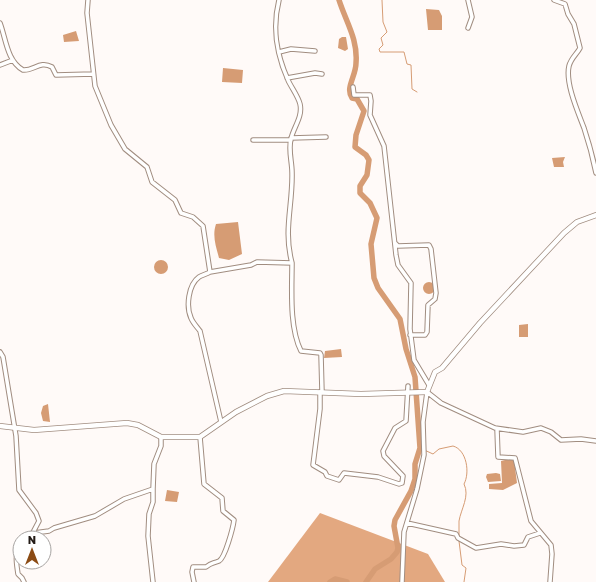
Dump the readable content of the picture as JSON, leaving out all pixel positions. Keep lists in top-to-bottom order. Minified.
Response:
{"north":"top"}
